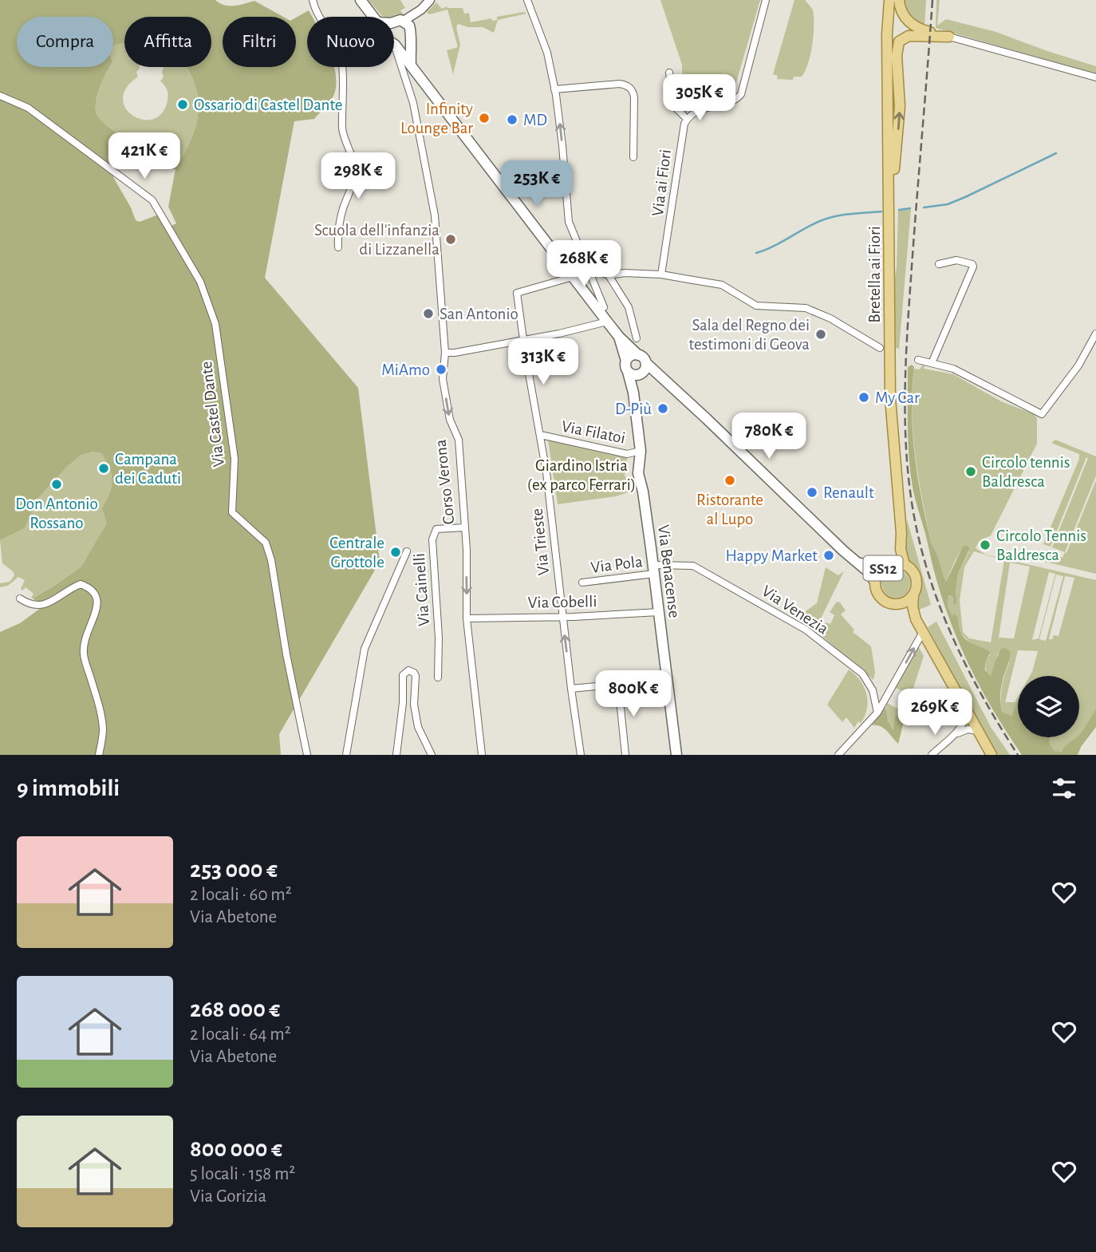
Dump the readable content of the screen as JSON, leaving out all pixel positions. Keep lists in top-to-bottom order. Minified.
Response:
{"streets":{"main road":["Bretella ai Fiori","SS12","Via Benacense"],"street":["Via ai Fiori","Via Castel Dante","Via Filatoi","Corso Verona","Via Trieste","Via Pola","Via Cainelli","Via Cobelli","Via Venezia"]},"crossings":[["Bretella ai Fiori","SS12"],["Via Filatoi","Via Trieste"],["Via Filatoi","Via Benacense"],["Corso Verona","SS12"],["Corso Verona","Via Cainelli"],["Corso Verona","Via Cobelli"],["Via Trieste","SS12"],["Via Trieste","Via Cobelli"],["Via Pola","Via Benacense"],["Via Pola","Via Venezia"],["SS12","Via Benacense"],["Via Benacense","Via Cobelli"],["Via Benacense","Via Venezia"]],"one_way":["Corso Verona"],"parks":["Giardino Istria (ex parco Ferrari)"],"places":["Ossario di Castel Dante","Infinity Lounge Bar","MD","Scuola dell'infanzia di Lizzanella","San Antonio","Sala del Regno dei testimoni di Geova","MiAmo","My Car","D-Più","Campana dei Caduti","Circolo tennis Baldresca","Ristorante al Lupo","Don Antonio Rossano","Renault","Circolo Tennis Baldresca","Centrale Grottole","Happy Market"],"page":{"chip":["Compra","Affitta","Filtri","Nuovo"],"price":["305K €","421K €","298K €","253K €","268K €","313K €","780K €","800K €","269K €"],"heading":"9 immobili","list":[{"name":"253 000 €","note":"2 locali · 60 m² · Via Abetone"},{"name":"268 000 €","note":"2 locali · 64 m² · Via Abetone"},{"name":"800 000 €","note":"5 locali · 158 m² · Via Gorizia"}]}}
